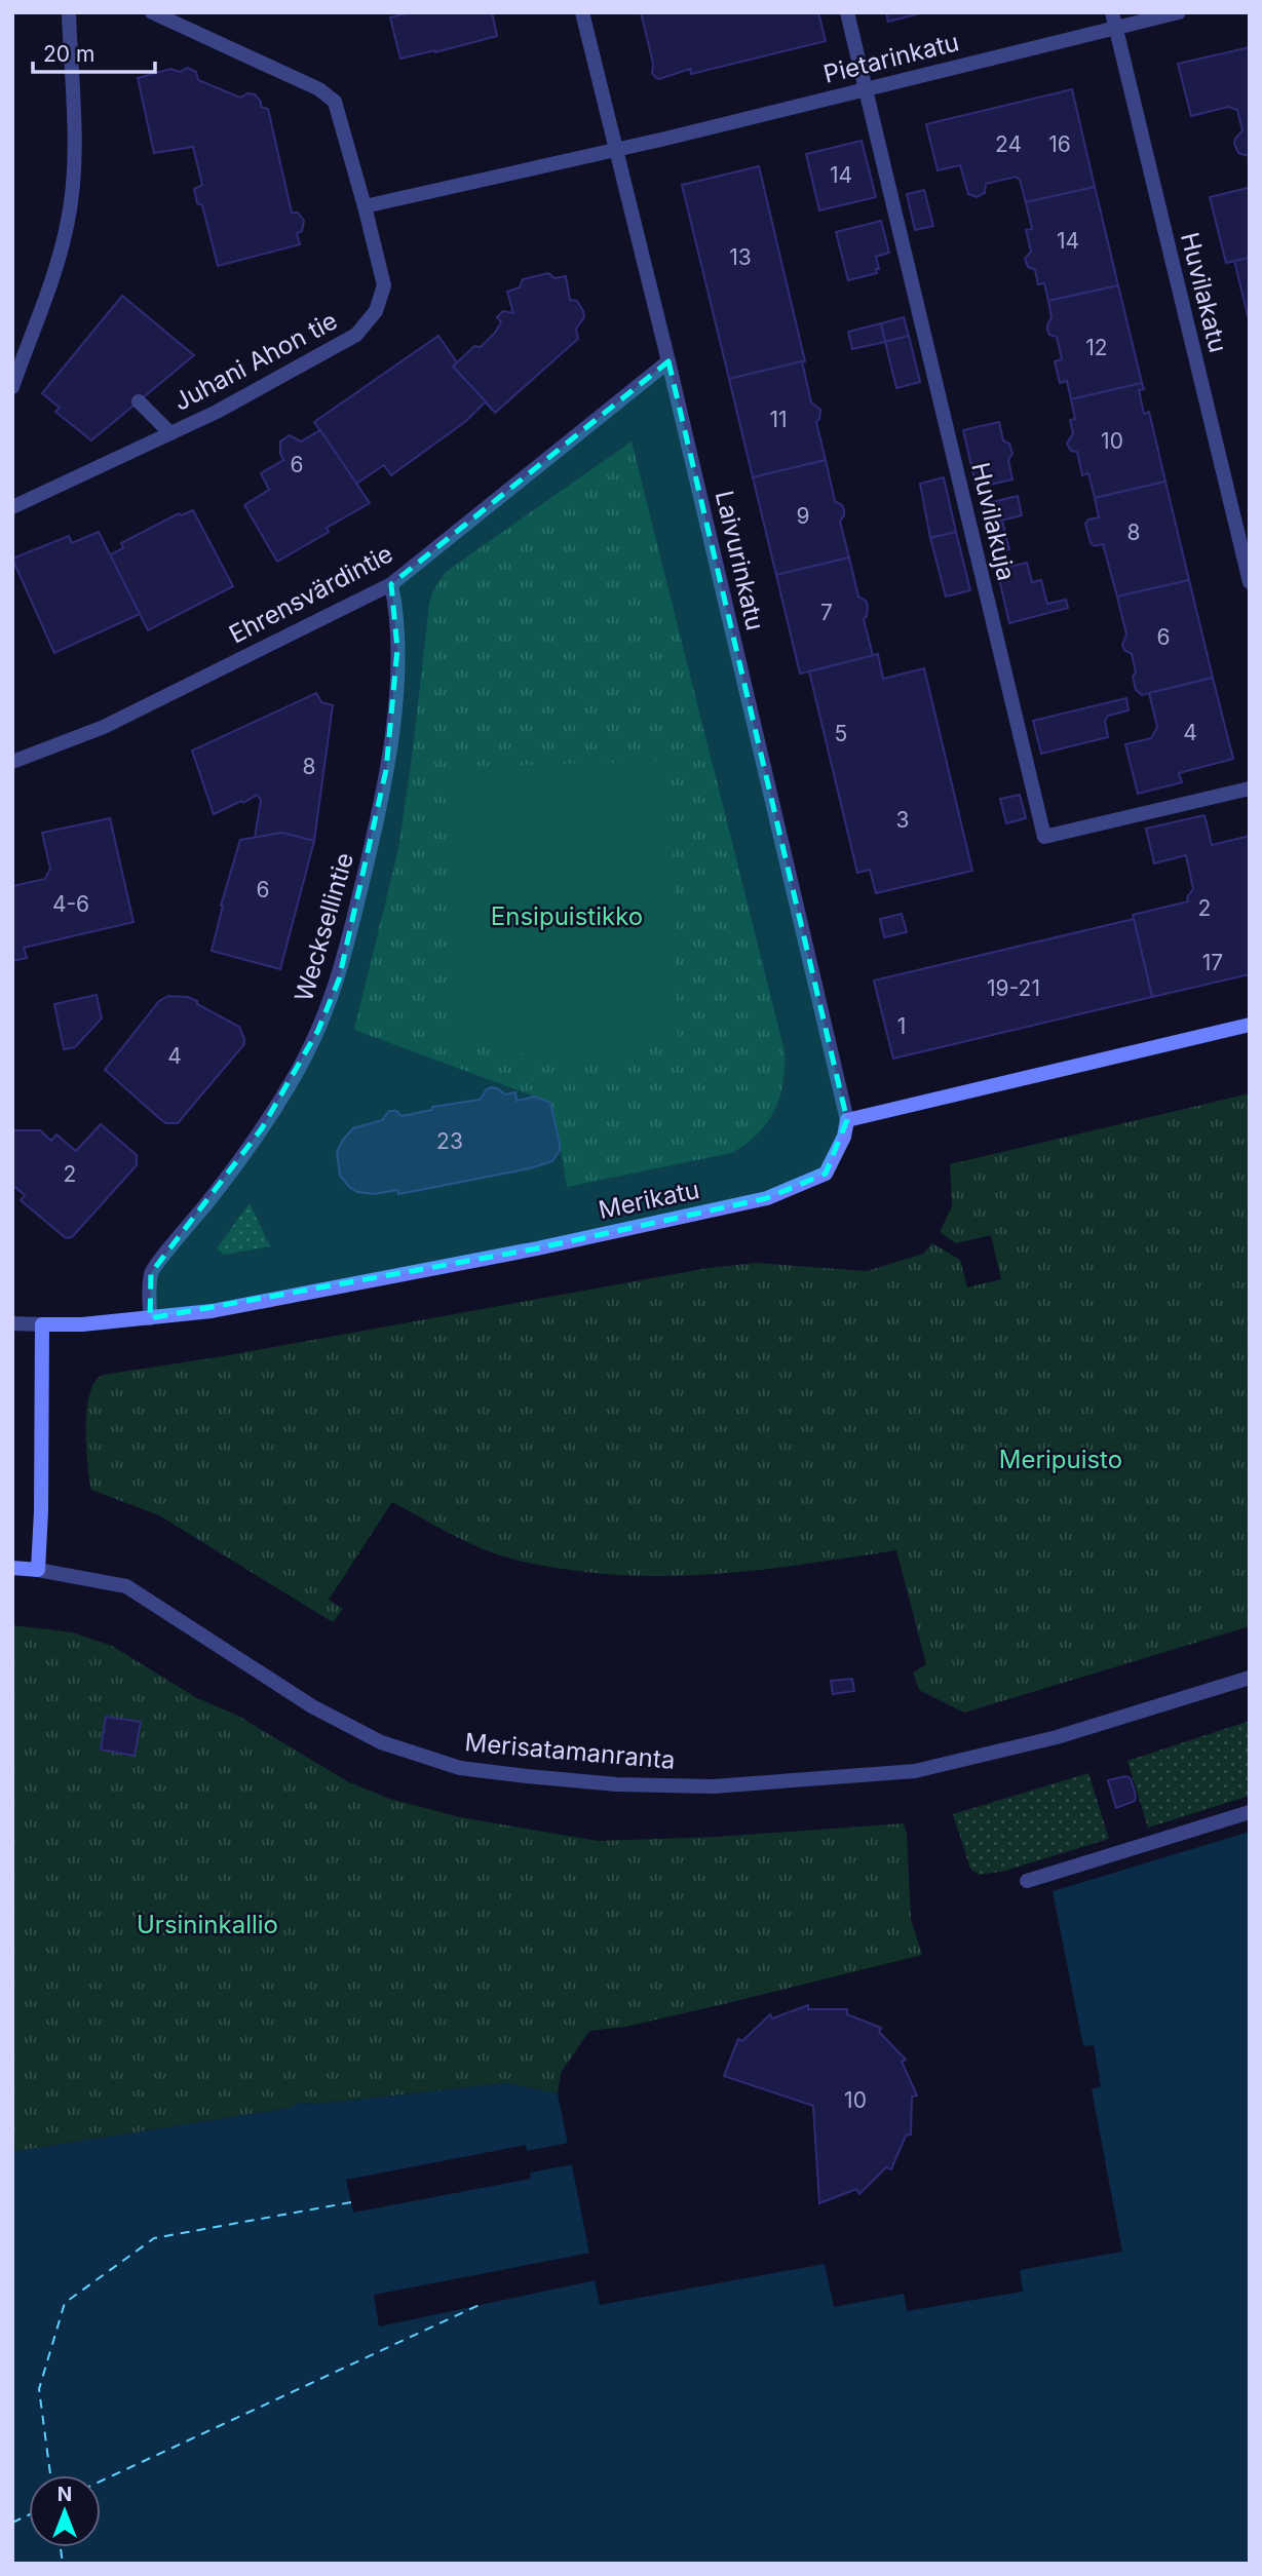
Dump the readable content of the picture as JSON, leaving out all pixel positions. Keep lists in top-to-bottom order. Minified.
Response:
{"streets":{"street":["Pietarinkatu","Huvilakatu","Juhani Ahon tie","Huvilakuja","Laivurinkatu","Ehrensvärdintie","Wecksellintie","Merikatu","Merisatamanranta"]},"crossings":[["Pietarinkatu","Huvilakatu"],["Pietarinkatu","Huvilakuja"],["Pietarinkatu","Laivurinkatu"],["Laivurinkatu","Ehrensvärdintie"],["Laivurinkatu","Merikatu"],["Ehrensvärdintie","Wecksellintie"],["Wecksellintie","Merikatu"]],"parks":["Ensipuistikko","Meripuisto","Ursininkallio"],"house_numbers":["24","16","14","14","13","12","11","10","6","9","8","7","6","4","5","8","3","6","4-6","2","17","19-21","1","4","23","2","10"],"scale_bar":"20 m","north":"top"}
